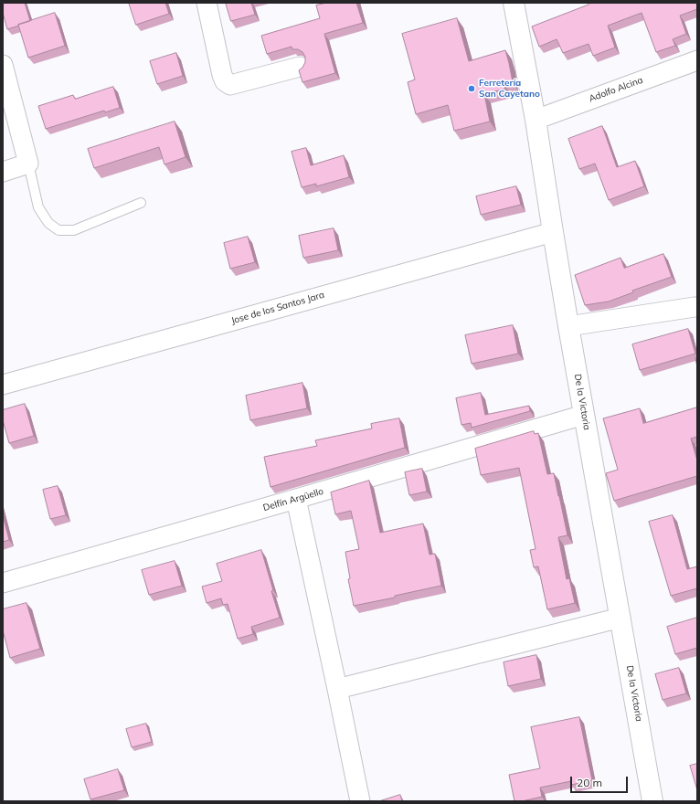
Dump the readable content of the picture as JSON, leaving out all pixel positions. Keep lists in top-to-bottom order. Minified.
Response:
{"streets":{"main road":["De la Victoria"],"street":["Adolfo Alcina","Jose de los Santos Jara","Delfín Argüello"]},"crossings":[["Adolfo Alcina","De la Victoria"],["Jose de los Santos Jara","De la Victoria"],["De la Victoria","Delfín Argüello"]],"places":["Ferretería San Cayetano"],"scale_bar":"20 m"}
